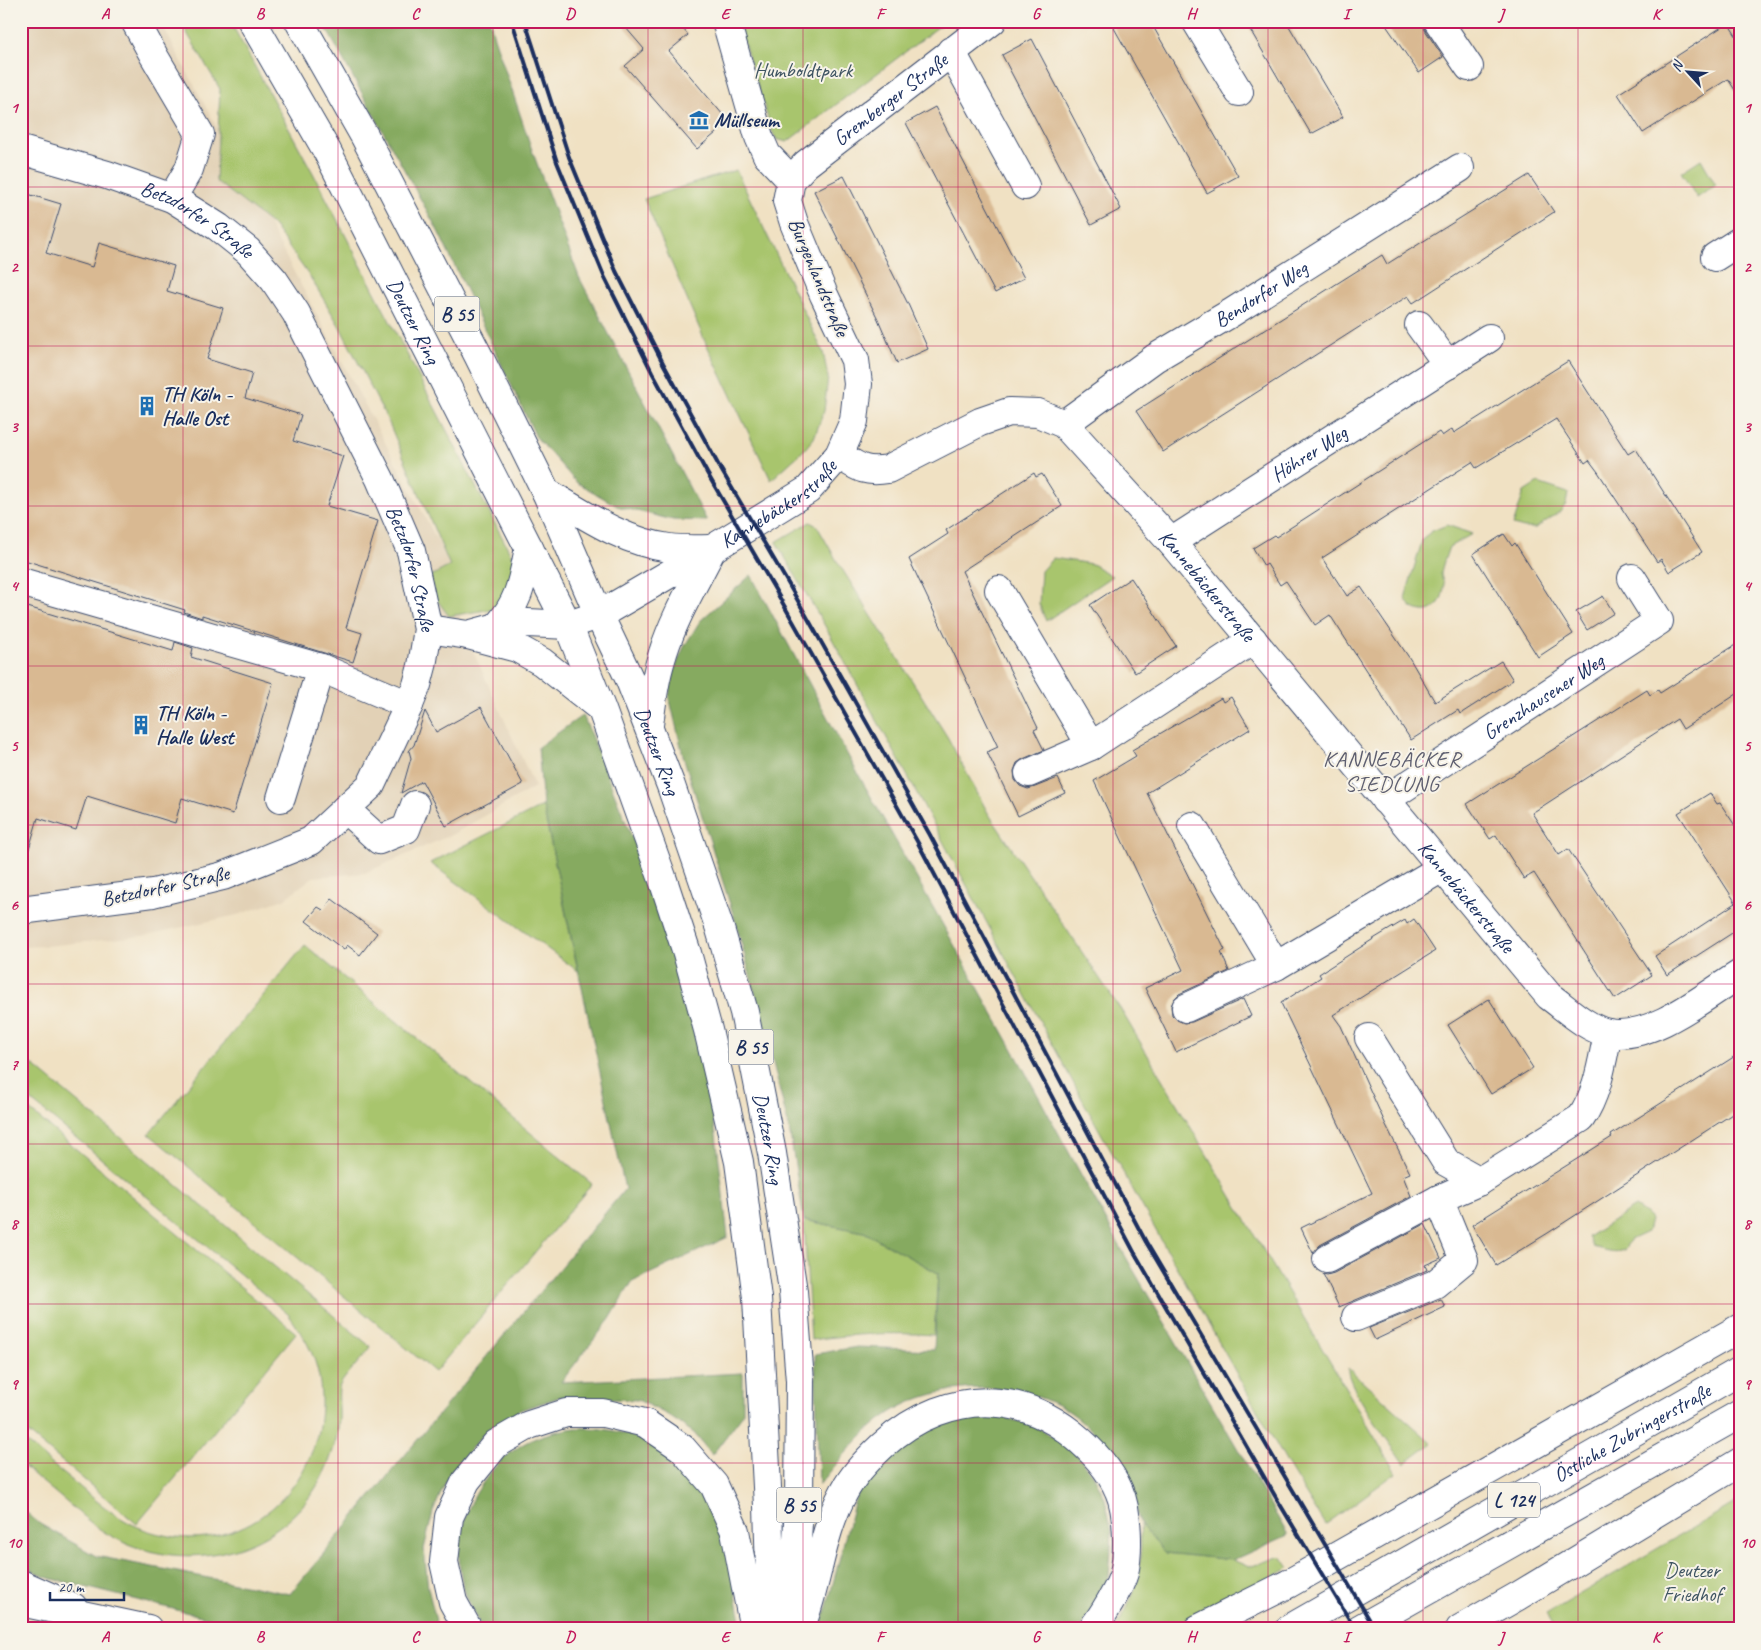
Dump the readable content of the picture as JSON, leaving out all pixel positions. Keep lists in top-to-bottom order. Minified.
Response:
{"streets":{"main road":["Gremberger Straße","Betzdorfer Straße","Burgenlandstraße","Bendorfer Weg","B 55","Deutzer Ring","Höhrer Weg","Kannebäckerstraße","Grenzhausener Weg","Östliche Zubringerstraße","L 124"]},"crossings":[["Gremberger Straße","Burgenlandstraße"],["Burgenlandstraße","Kannebäckerstraße"],["Bendorfer Weg","Kannebäckerstraße"],["Deutzer Ring","Kannebäckerstraße"],["Höhrer Weg","Kannebäckerstraße"],["Kannebäckerstraße","Grenzhausener Weg"]],"districts":["KANNEBÄCKER SIEDLUNG"],"parks":["Humboldtpark","Deutzer Friedhof"],"places":{"museum":["Müllseum"],"building":["TH Köln - Halle Ost","TH Köln - Halle West"]},"scale_bar":"20 m","north":"top left","grid":{"columns":["A","B","C","D","E","F","G","H","I","J","K"],"rows":["1","2","3","4","5","6","7","8","9","10"]}}
